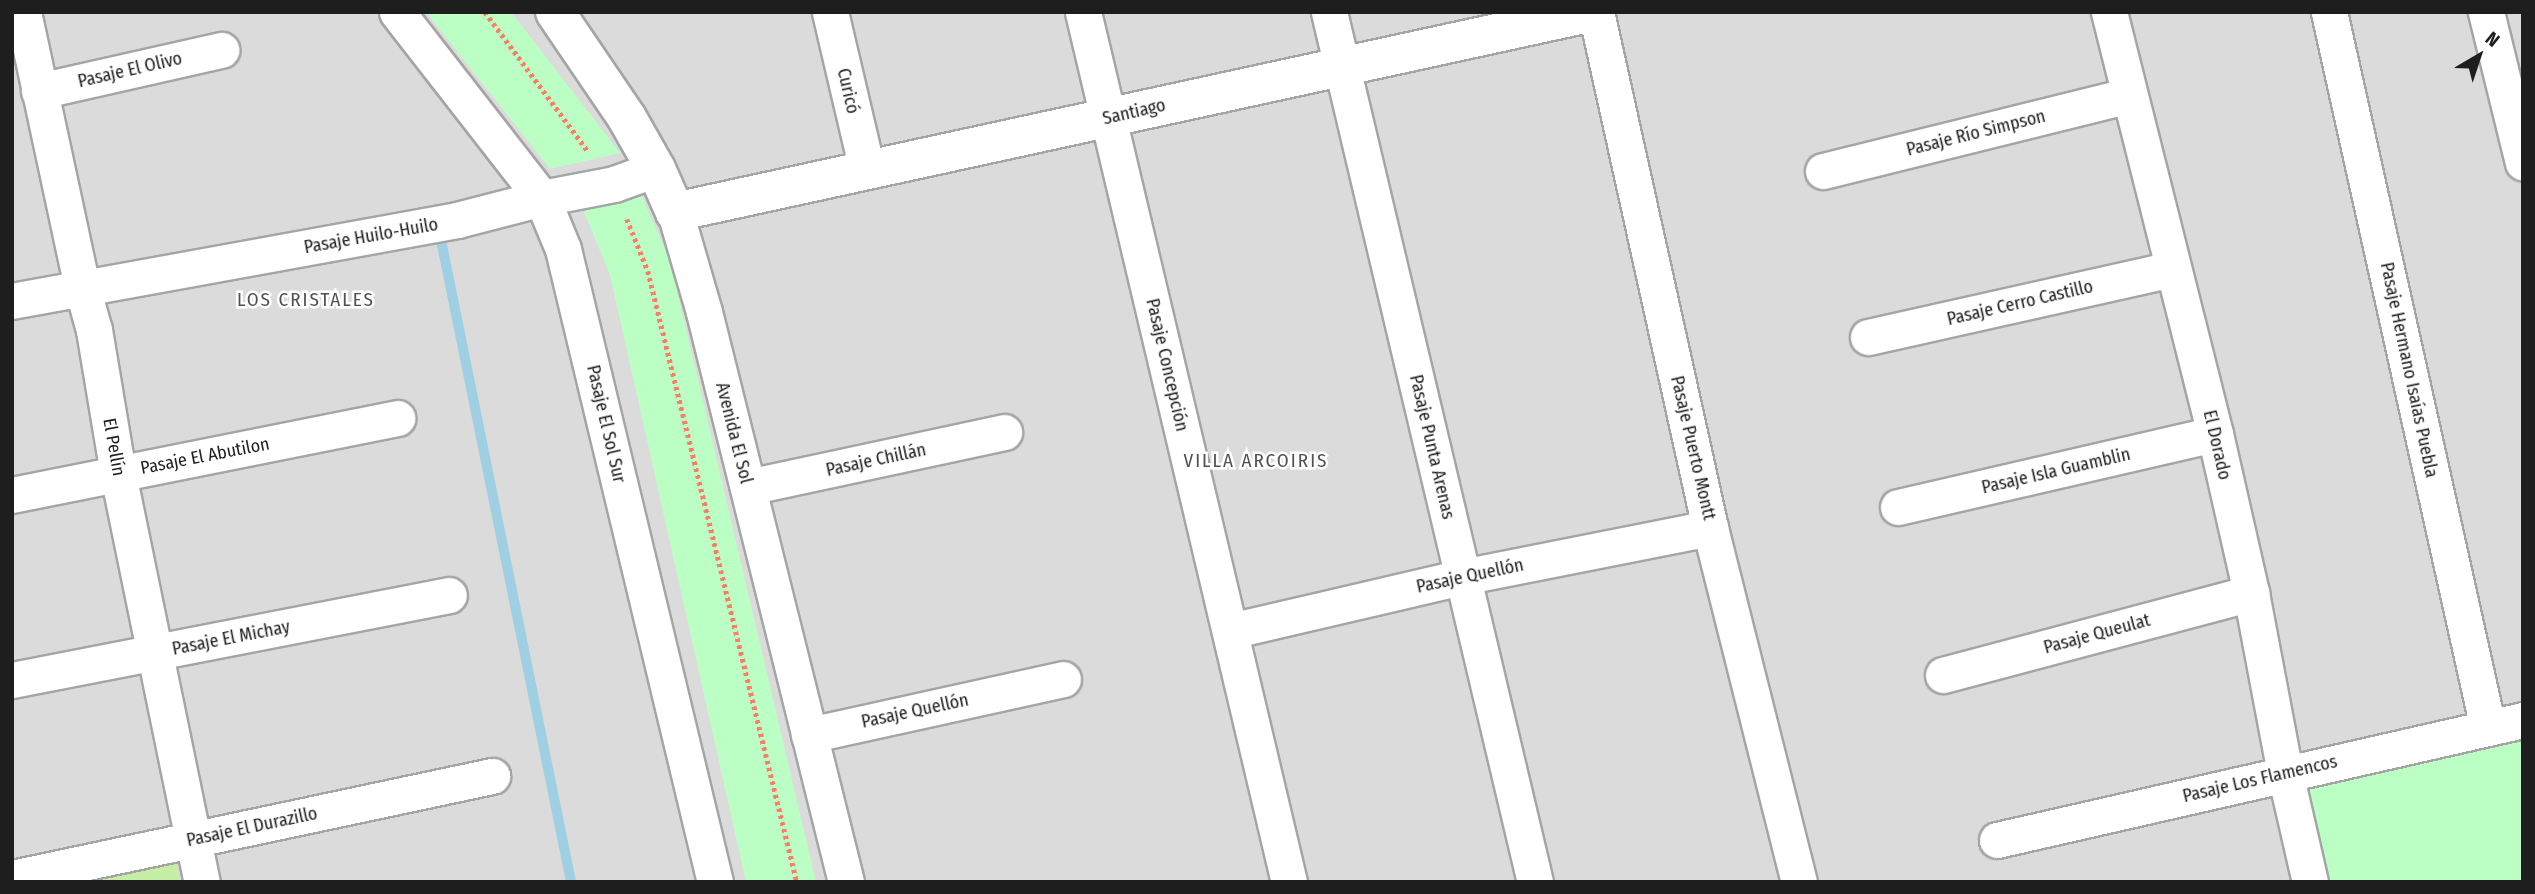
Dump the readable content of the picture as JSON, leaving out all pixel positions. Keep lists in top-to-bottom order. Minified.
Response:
{"streets":{"street":["Pasaje El Olivo","Curicó","Santiago","Pasaje Río Simpson","Pasaje Huilo-Huilo","Pasaje Cerro Castillo","Pasaje Concepción","Pasaje Hermano Isaías Puebla","Pasaje El Sol Sur","Avenida El Sol","El Dorado","El Pellín","Pasaje Punta Arenas","Pasaje Puerto Montt","Pasaje El Abutilon","Pasaje Chillán","Pasaje Isla Guamblin","Pasaje Quellón","Pasaje Queulat","Pasaje El Michay","Pasaje Los Flamencos","Pasaje El Durazillo"]},"crossings":[["Pasaje El Olivo","El Pellín"],["Curicó","Santiago"],["Santiago","Pasaje Concepción"],["Santiago","Avenida El Sol"],["Santiago","Pasaje Punta Arenas"],["Santiago","Pasaje Puerto Montt"],["Pasaje Río Simpson","El Dorado"],["Pasaje Huilo-Huilo","Pasaje El Sol Sur"],["Pasaje Huilo-Huilo","Avenida El Sol"],["Pasaje Huilo-Huilo","El Pellín"],["Pasaje Cerro Castillo","El Dorado"],["Pasaje Concepción","Pasaje Quellón"],["Pasaje Hermano Isaías Puebla","Pasaje Los Flamencos"],["Avenida El Sol","Pasaje Chillán"],["Avenida El Sol","Pasaje Quellón"],["El Dorado","Pasaje Isla Guamblin"],["El Dorado","Pasaje Queulat"],["El Dorado","Pasaje Los Flamencos"],["El Pellín","Pasaje El Abutilon"],["El Pellín","Pasaje El Michay"],["El Pellín","Pasaje El Durazillo"],["Pasaje Punta Arenas","Pasaje Quellón"],["Pasaje Puerto Montt","Pasaje Quellón"]],"districts":["LOS CRISTALES","VILLA ARCOIRIS"],"north":"top right"}
